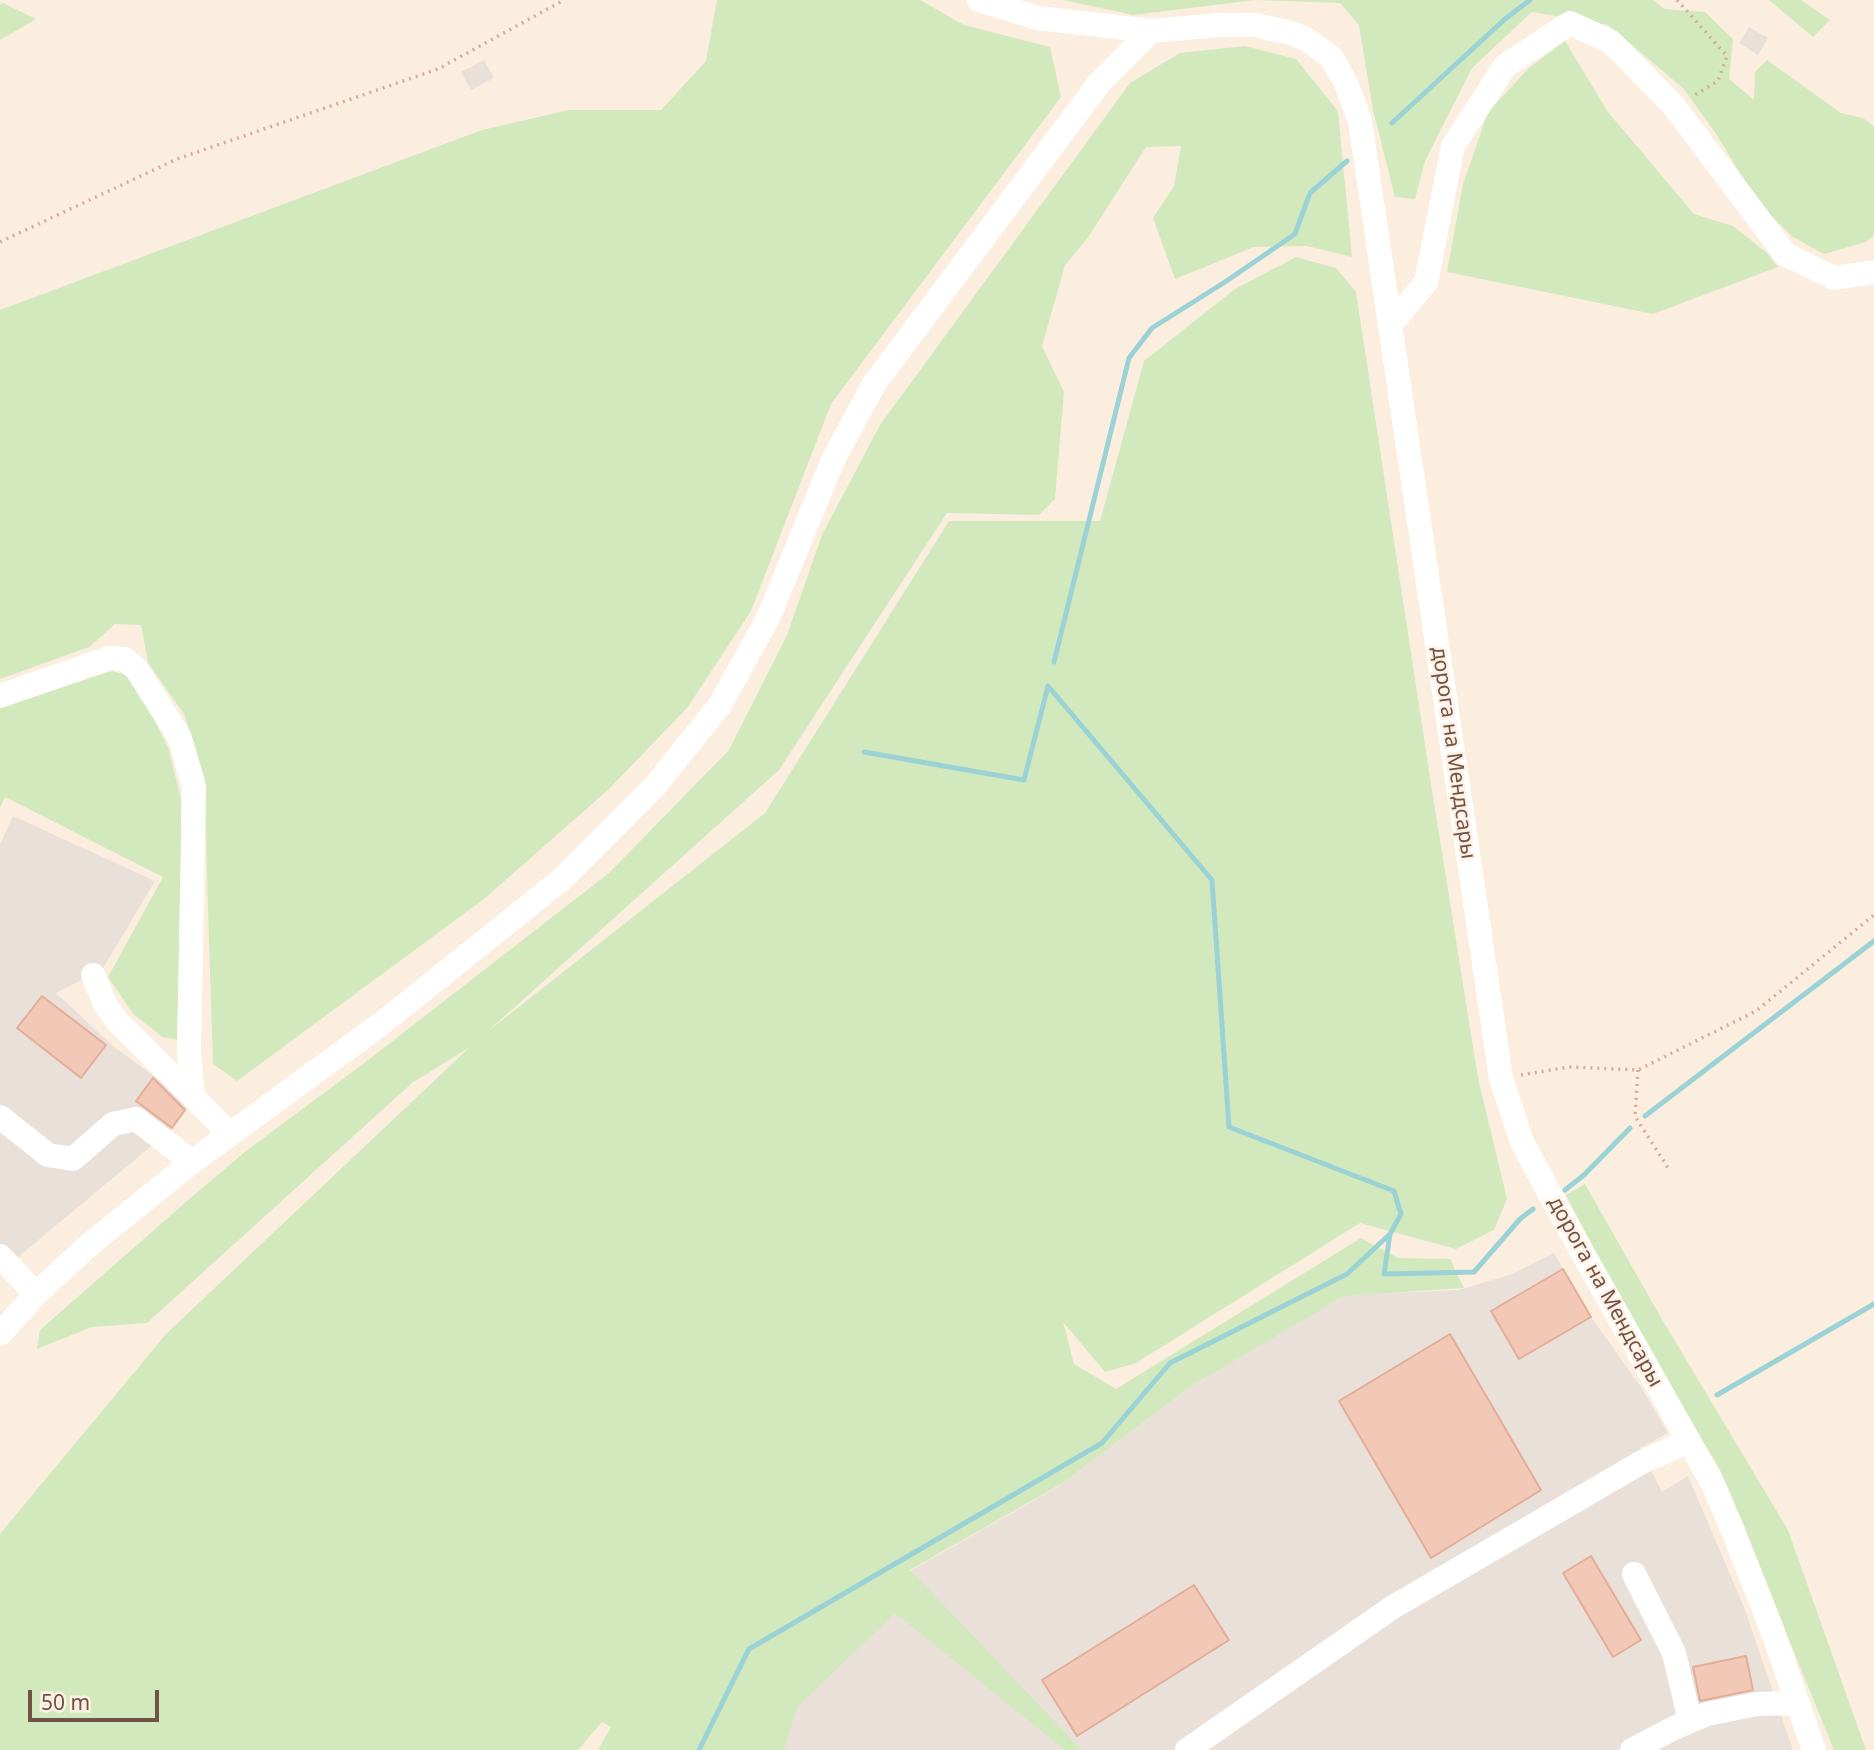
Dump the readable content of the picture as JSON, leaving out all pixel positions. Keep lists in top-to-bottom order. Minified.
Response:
{"streets":{"street":["дорога на Мендсары"]},"scale_bar":"50 m"}
